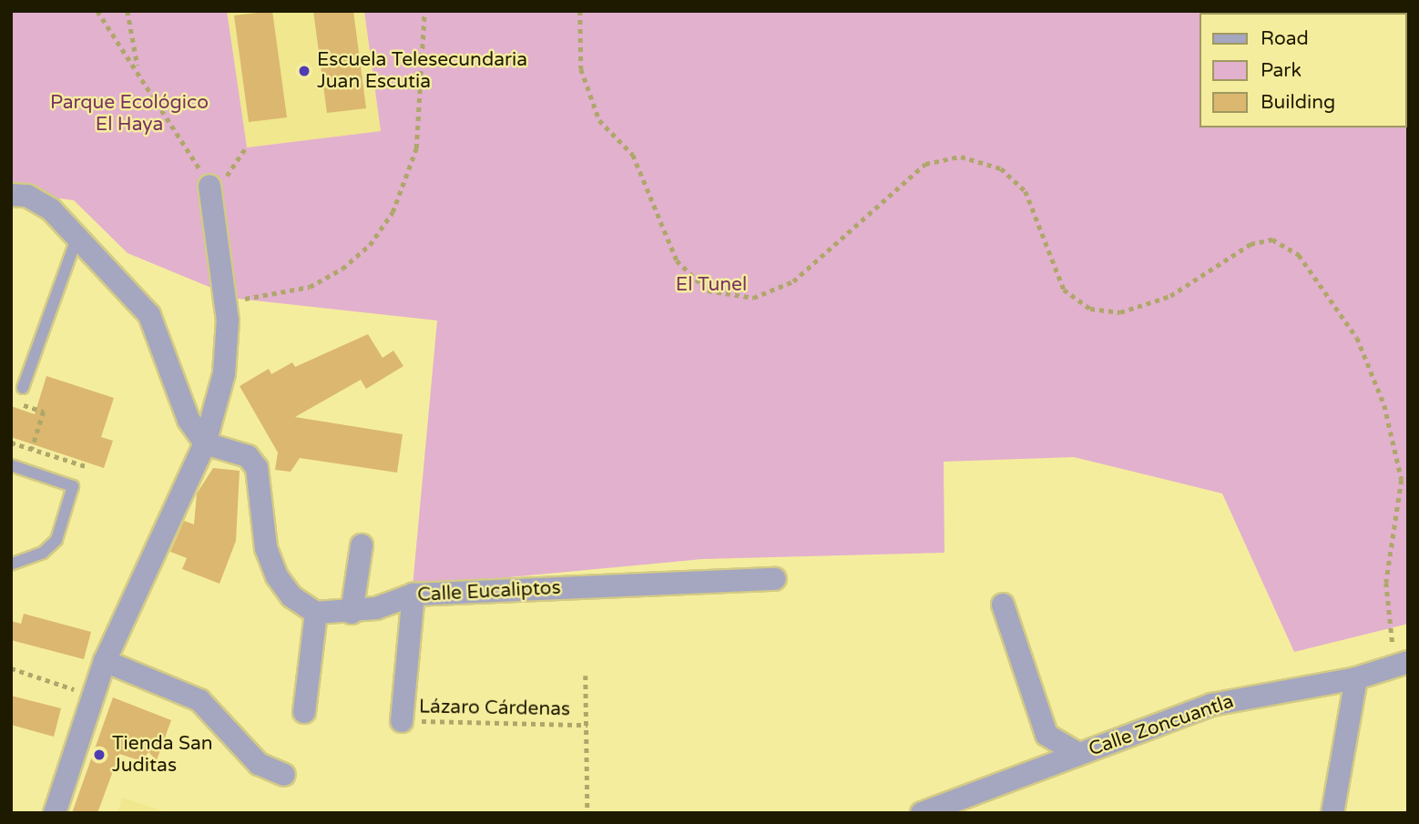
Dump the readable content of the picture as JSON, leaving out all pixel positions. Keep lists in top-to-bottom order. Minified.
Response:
{"streets":{"street":["Calle Eucaliptos","Calle Zoncuantla"],"path":["Lázaro Cárdenas"]},"parks":["Parque Ecológico El Haya","El Tunel"],"places":["Escuela Telesecundaria Juan Escutia","Tienda San Juditas"],"legend":["Road","Park","Building"]}
